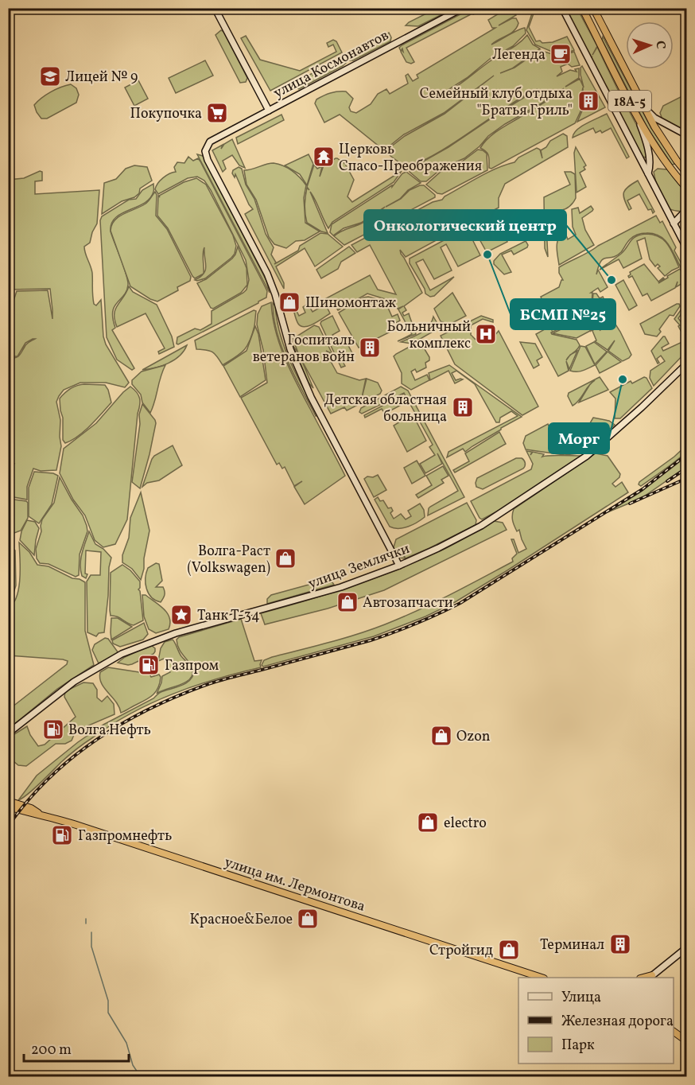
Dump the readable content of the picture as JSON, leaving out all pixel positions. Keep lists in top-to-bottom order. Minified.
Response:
{"streets":{"highway":["18А-5","улица им. Лермонтова"],"main road":["улица Космонавтов","улица Землячки"]},"crossings":[["улица Космонавтов","улица Землячки"]],"places":{"cafe":["Легенда"],"school or university":["Лицей № 9"],"building":["Семейный клуб отдыха \"Братья Гриль\"","Госпиталь ветеранов войн","Детская областная больница","Терминал"],"supermarket":["Покупочка"],"temple":["Церковь Спасо-Преображения"],"other":["БСМП №25","Онкологический центр","Морг"],"shop":["Шиномонтаж","Волга-Раст (Volkswagen)","Автозапчасти","Ozon","electro","Красное&Белое","Стройгид"],"hospital":["Больничный комплекс"],"place":["Танк Т-34"],"fuel station":["Газпром","Волга Нефть","Газпромнефть"]},"legend":["Улица","Железная дорога","Парк"],"scale_bar":"200 m","north":"right"}
